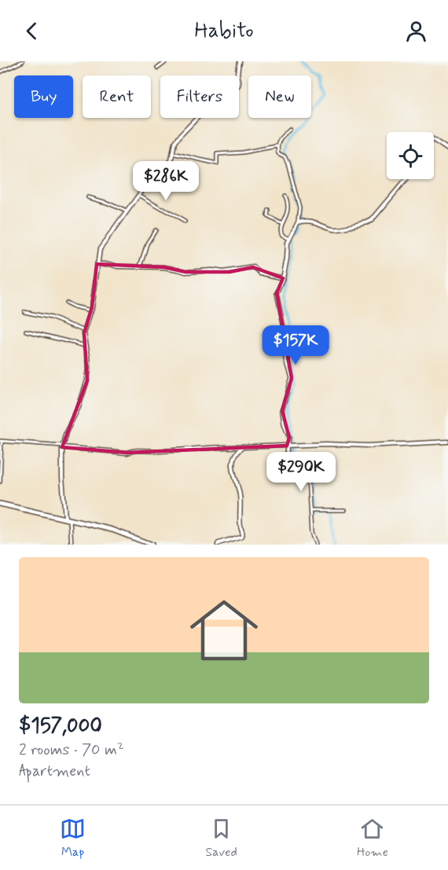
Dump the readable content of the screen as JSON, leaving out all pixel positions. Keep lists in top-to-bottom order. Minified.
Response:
{"page":{"header":"Habito","chip":["Buy","Rent","Filters","New"],"price":["$286K","$157K","$290K"],"list":[{"name":"$157,000","note":"2 rooms · 70 m² · Apartment"}],"tabs":["Map","Saved","Home"]}}
